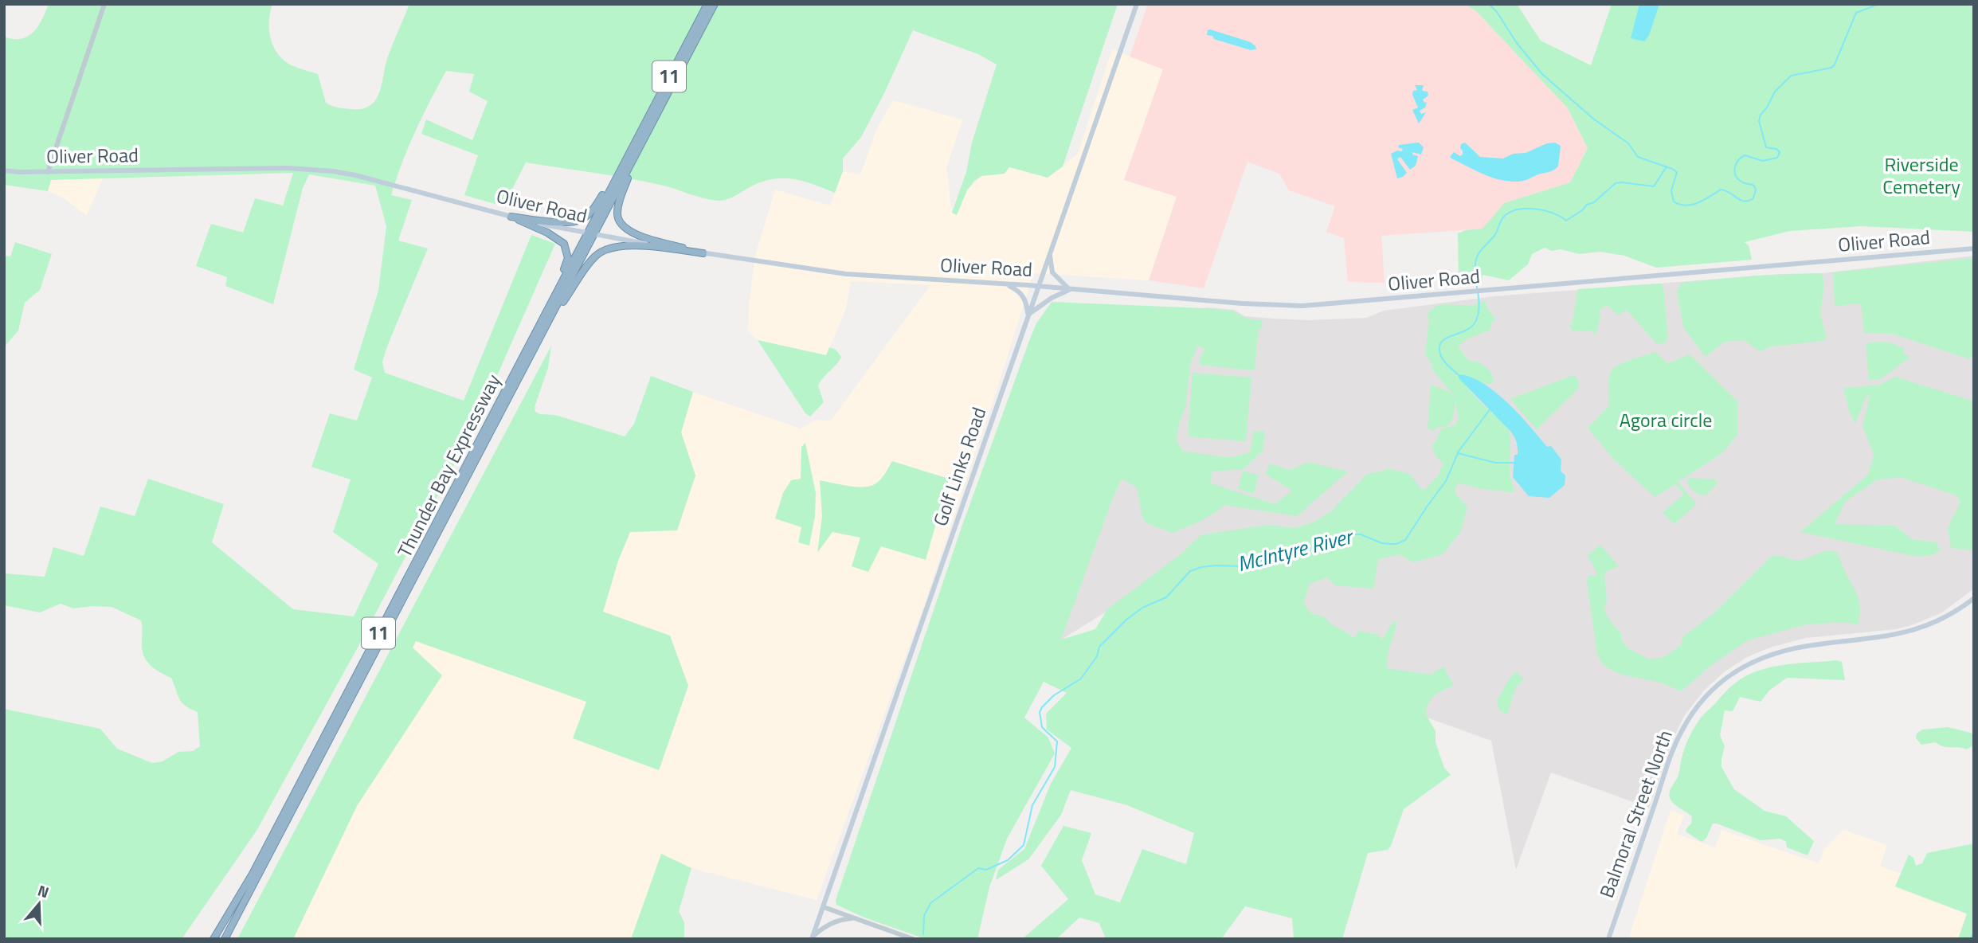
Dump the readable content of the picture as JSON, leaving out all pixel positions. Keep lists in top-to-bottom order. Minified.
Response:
{"streets":{"highway":["11","Thunder Bay Expressway"],"main road":["Oliver Road","Golf Links Road","Balmoral Street North"]},"crossings":[["Oliver Road","Thunder Bay Expressway"],["Oliver Road","Golf Links Road"]],"water":["McIntyre River"],"parks":["Riverside Cemetery","Agora circle"],"north":"top"}
